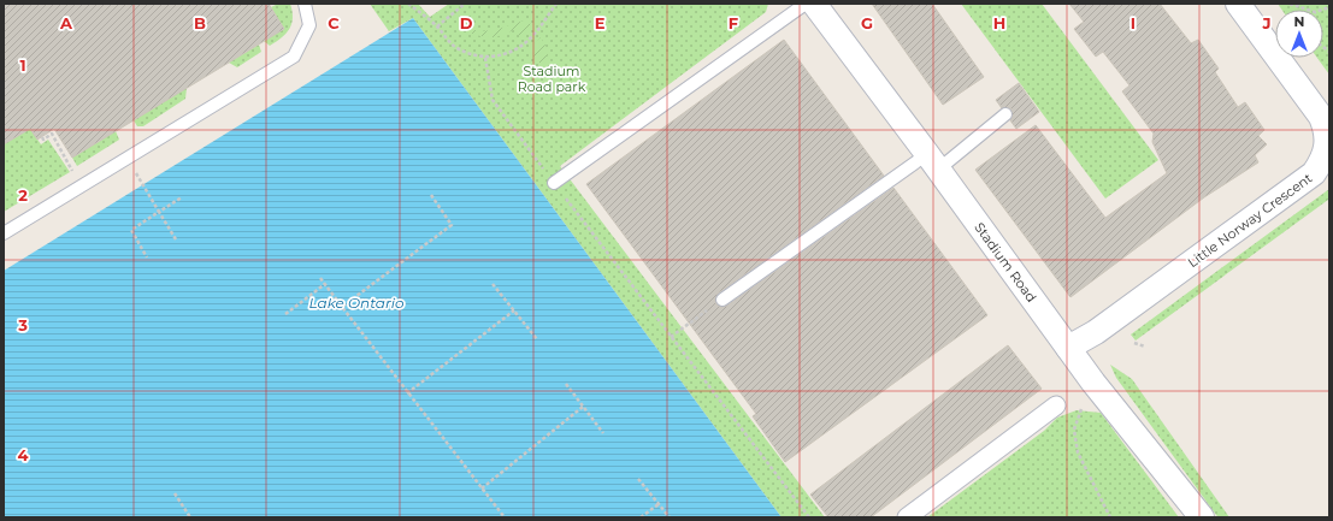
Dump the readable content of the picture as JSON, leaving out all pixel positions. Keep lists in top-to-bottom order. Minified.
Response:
{"streets":{"street":["Little Norway Crescent","Stadium Road"]},"crossings":[["Little Norway Crescent","Stadium Road"]],"water":["Lake Ontario"],"parks":["Stadium Road park"],"north":"top","grid":{"columns":["A","B","C","D","E","F","G","H","I","J"],"rows":["1","2","3","4"]}}
